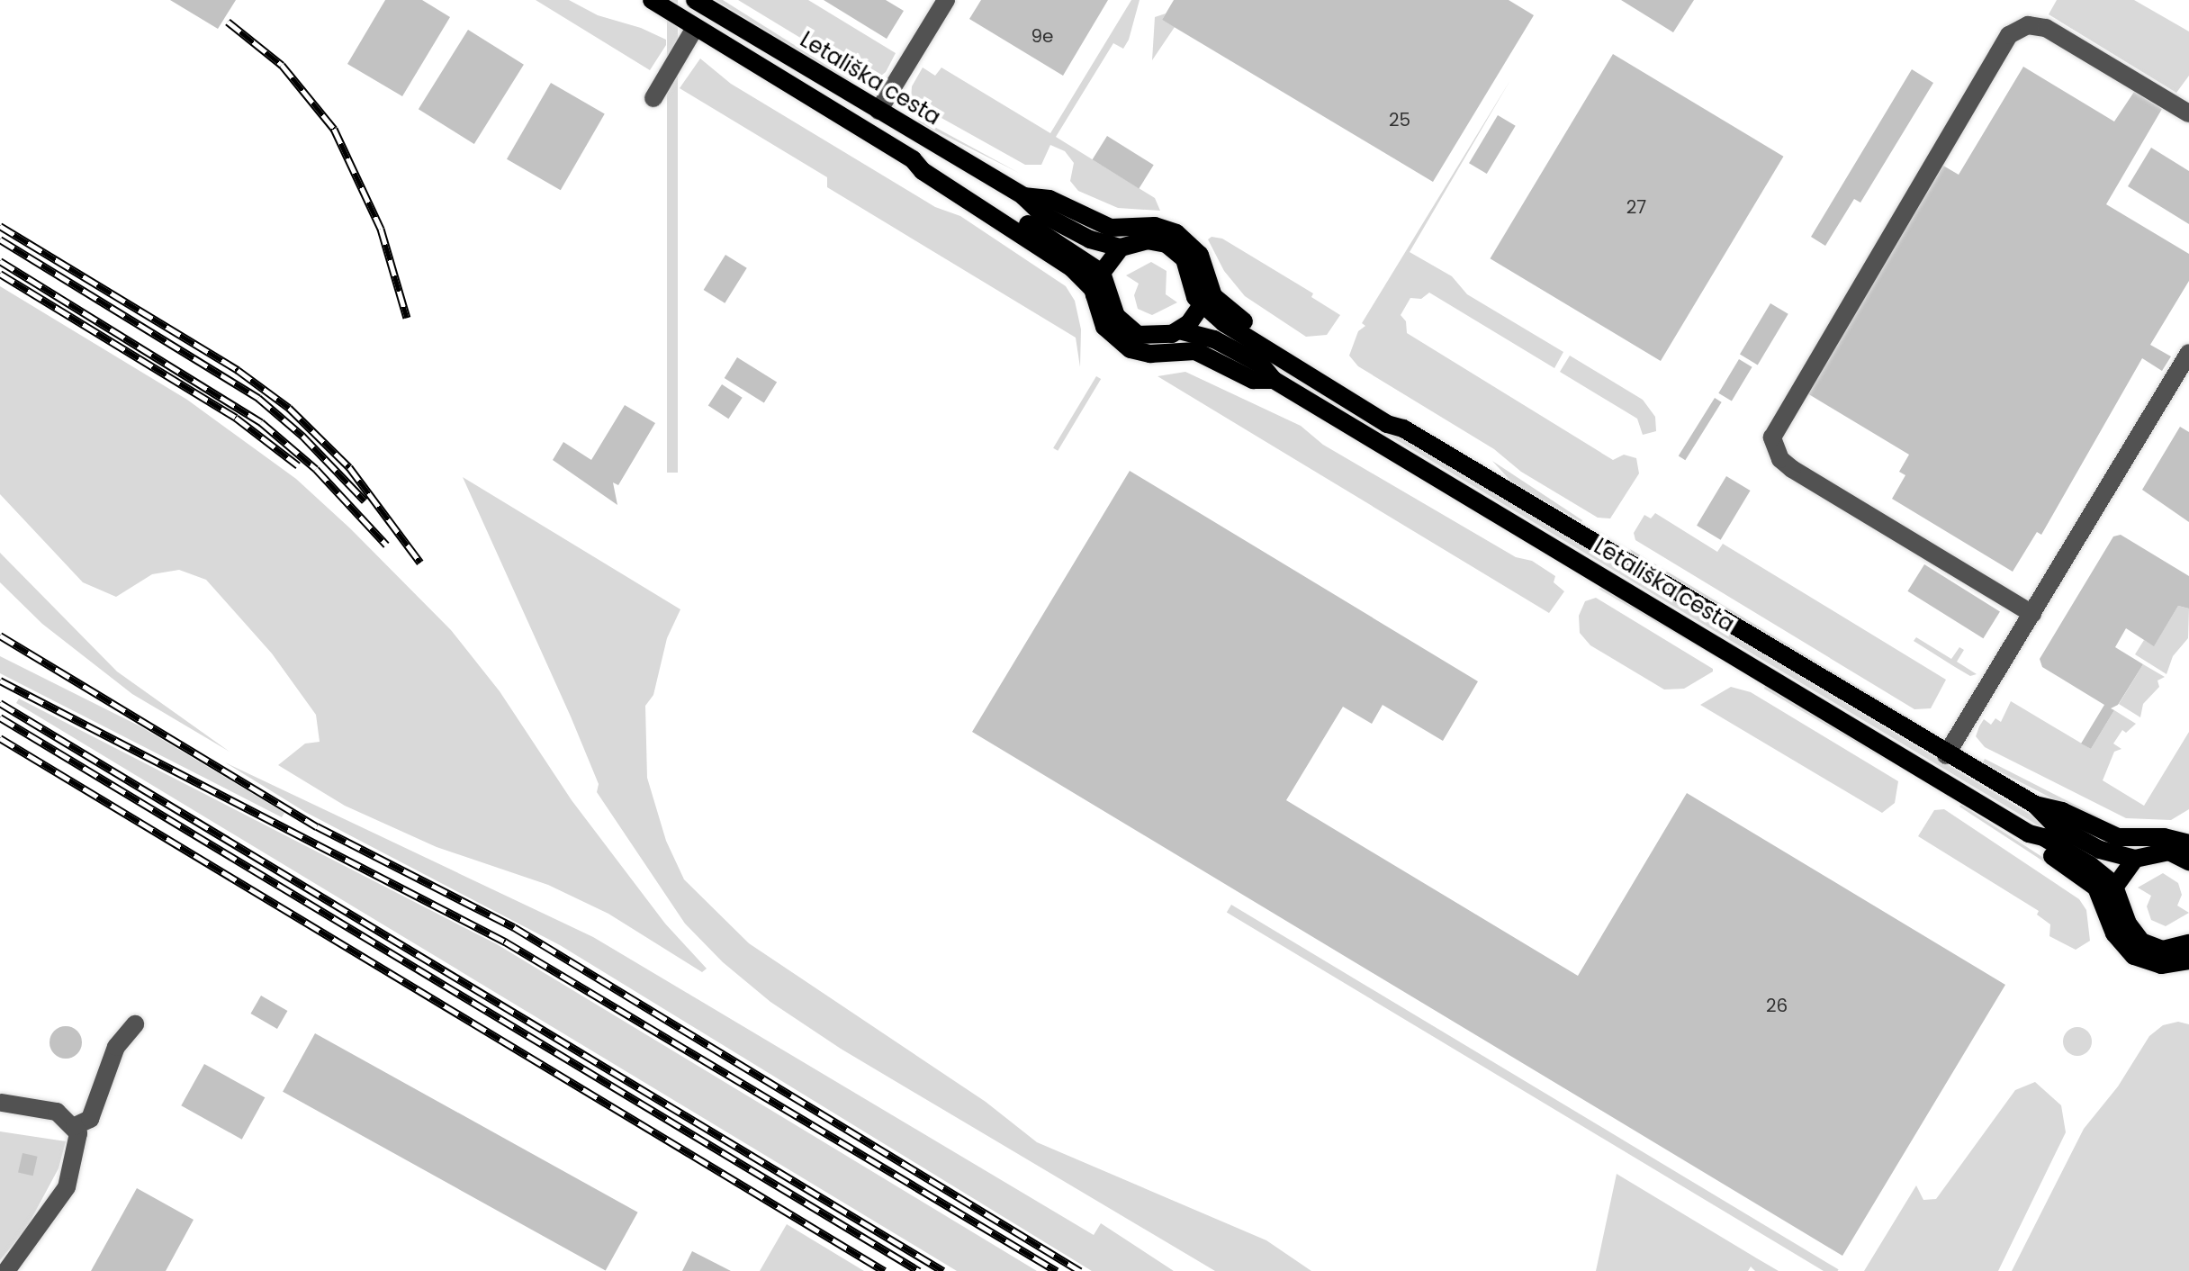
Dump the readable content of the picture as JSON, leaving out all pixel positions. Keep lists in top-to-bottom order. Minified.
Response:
{"streets":{"main road":["Letališka cesta"]},"house_numbers":["9e","25","27","26"]}
